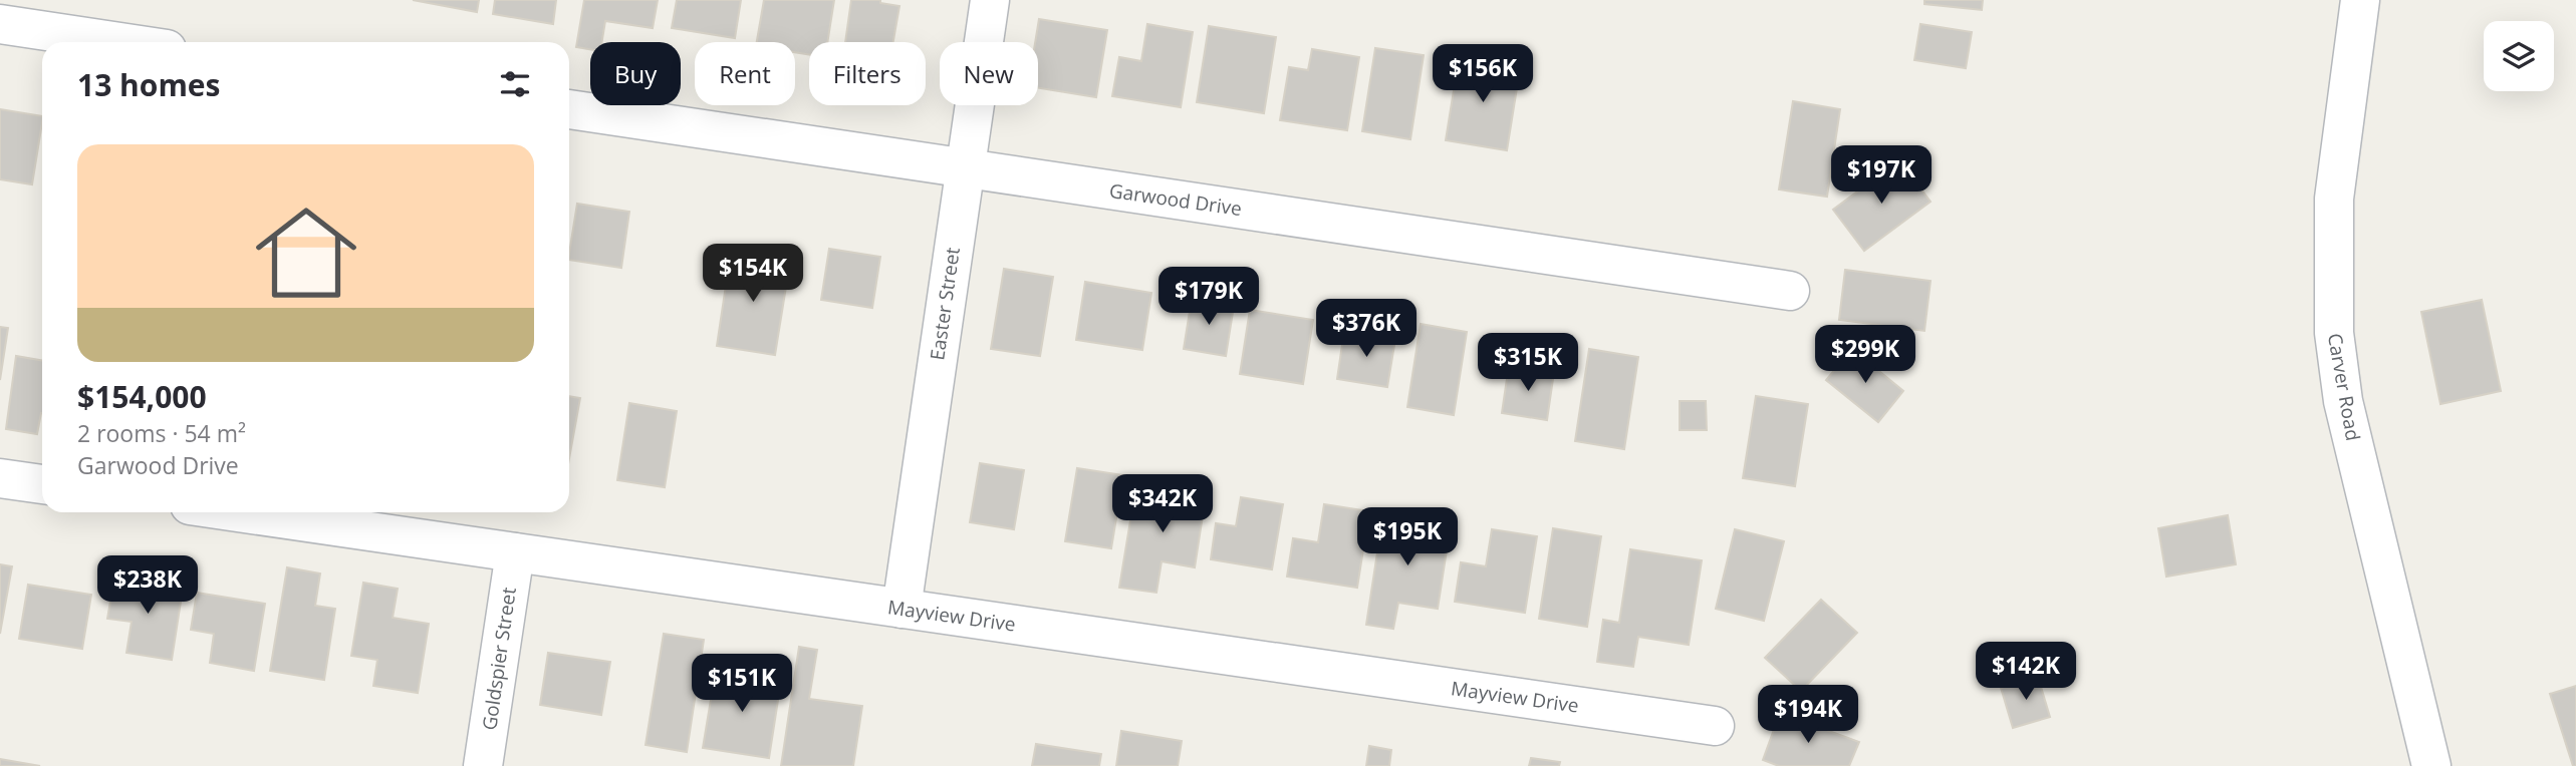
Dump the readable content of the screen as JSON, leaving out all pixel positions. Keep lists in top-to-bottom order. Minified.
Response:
{"streets":{"street":["Garwood Drive","Easter Street","Carver Road","Mayview Drive","Goldspier Street"]},"crossings":[["Garwood Drive","Easter Street"],["Easter Street","Mayview Drive"],["Mayview Drive","Goldspier Street"]],"page":{"chip":["Buy","Rent","Filters","New"],"heading":"13 homes","price":["$156K","$197K","$154K","$179K","$376K","$299K","$315K","$342K","$195K","$238K","$142K","$151K","$194K"],"list":[{"name":"$154,000","note":"2 rooms · 54 m² · Garwood Drive"}]}}
